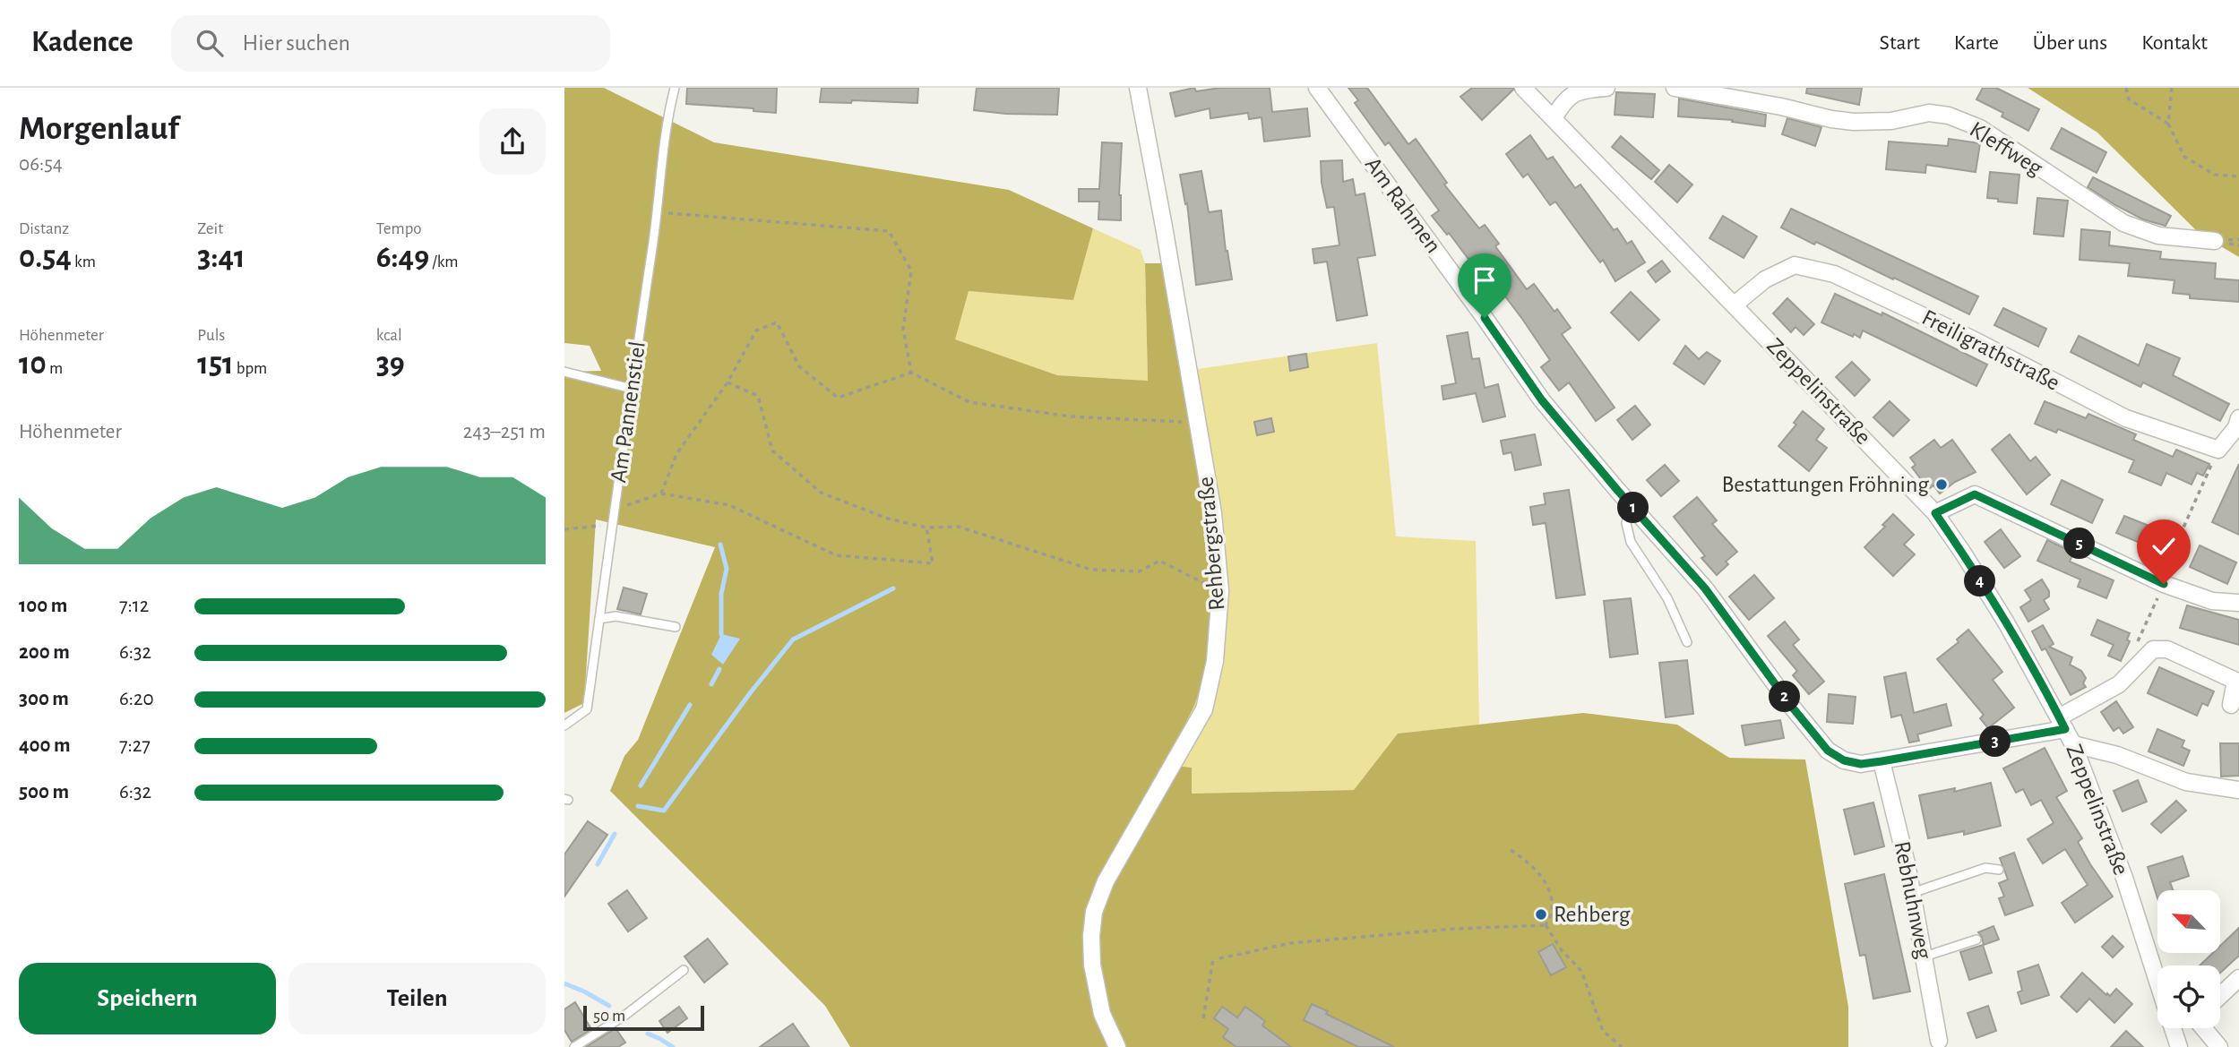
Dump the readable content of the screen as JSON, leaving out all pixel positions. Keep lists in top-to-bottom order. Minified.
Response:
{"streets":{"street":["Kleffweg","Am Rahmen","Freiligrathstraße","Zeppelinstraße","Rehbergstraße","Rebhuhnweg"],"lane":["Am Pannenstiel"]},"crossings":[["Am Rahmen","Zeppelinstraße"],["Am Rahmen","Rebhuhnweg"],["Freiligrathstraße","Zeppelinstraße"]],"places":["Bestattungen Fröhning","Rehberg"],"scale_bar":"50 m","north":"top left","page":{"header":"Kadence","search":"Hier suchen","nav":["Start","Karte","Über uns","Kontakt"],"heading":["Morgenlauf","06:54"],"stats":[["Distanz","0.54 km"],["Zeit","3:41"],["Tempo","6:49 /km"],["Höhenmeter","10 m"],["Puls","151 bpm"],["kcal","39"]],"chart":["Höhenmeter","243–251 m"],"pins":["1","5","4","2","3"],"list":[{"name":"100 m","note":"7:12"},{"name":"200 m","note":"6:32"},{"name":"300 m","note":"6:20"},{"name":"400 m","note":"7:27"},{"name":"500 m","note":"6:32"}],"buttons":["Speichern","Teilen"],"scale":"50 m"}}
